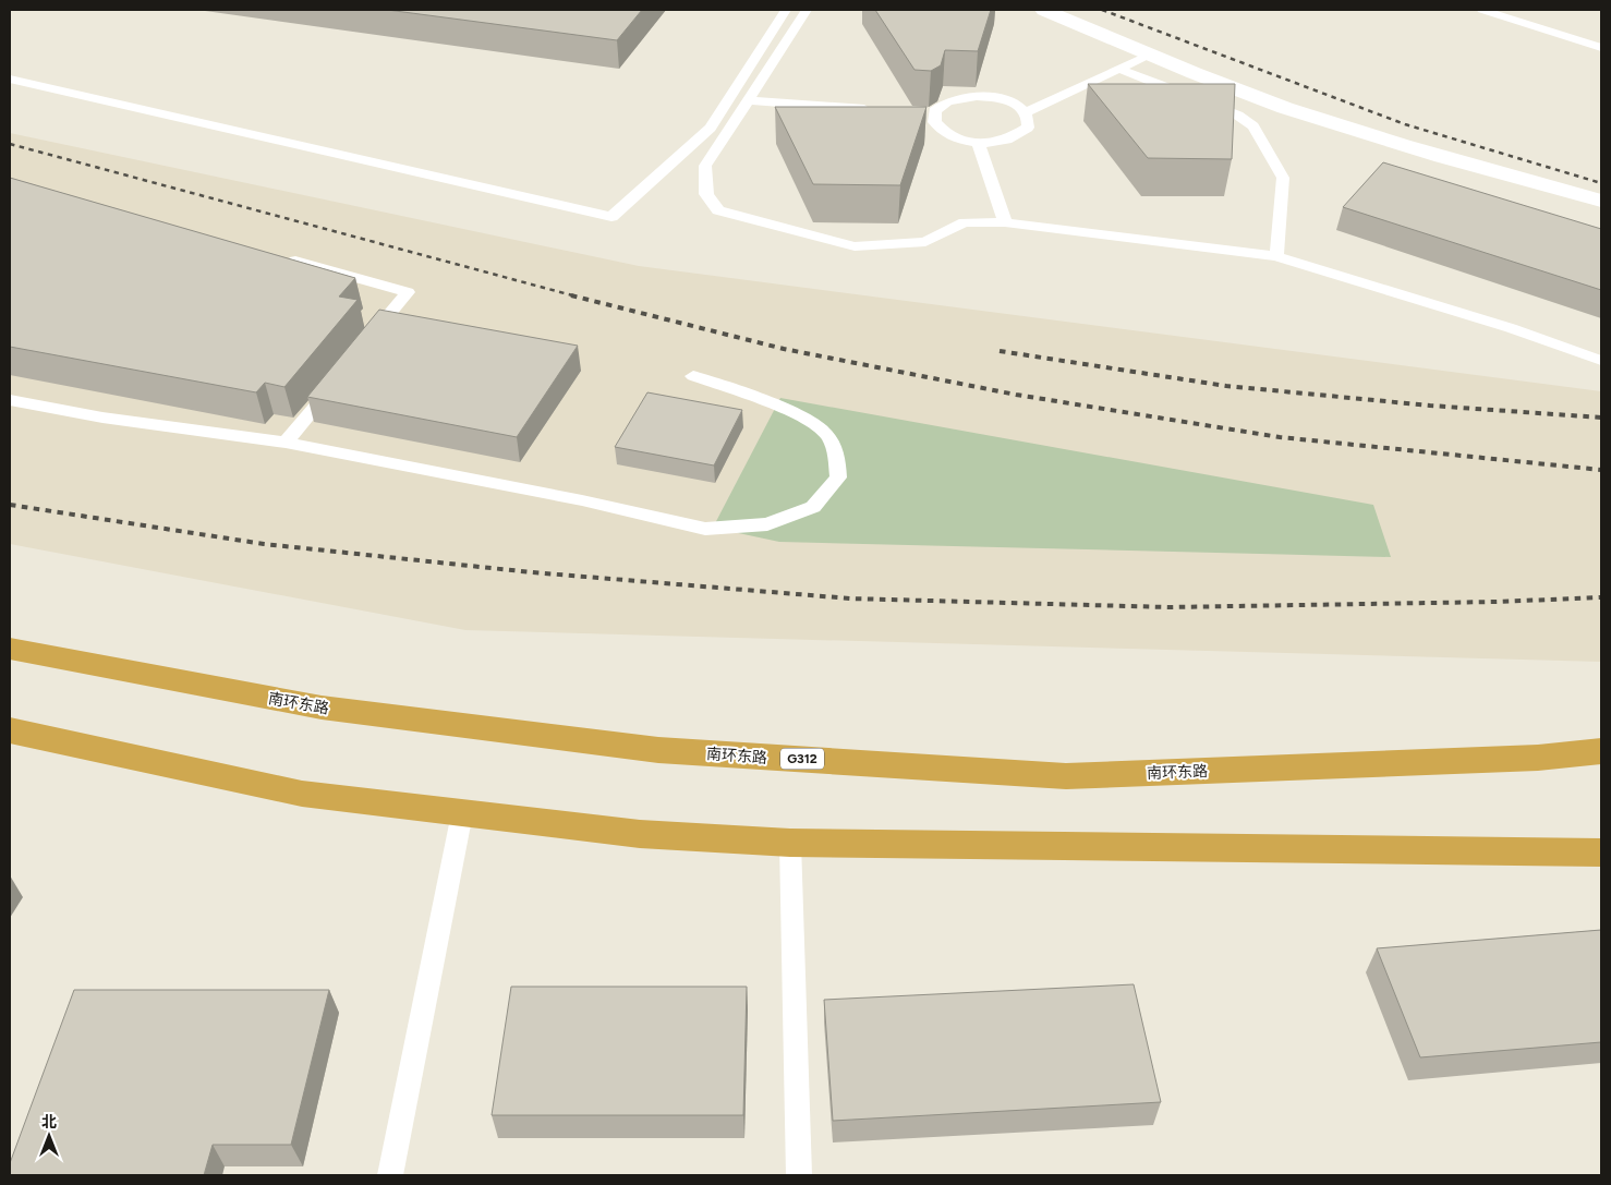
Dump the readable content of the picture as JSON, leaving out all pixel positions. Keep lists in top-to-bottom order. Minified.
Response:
{"streets":{"highway":["南环东路","G312"]},"north":"top"}
